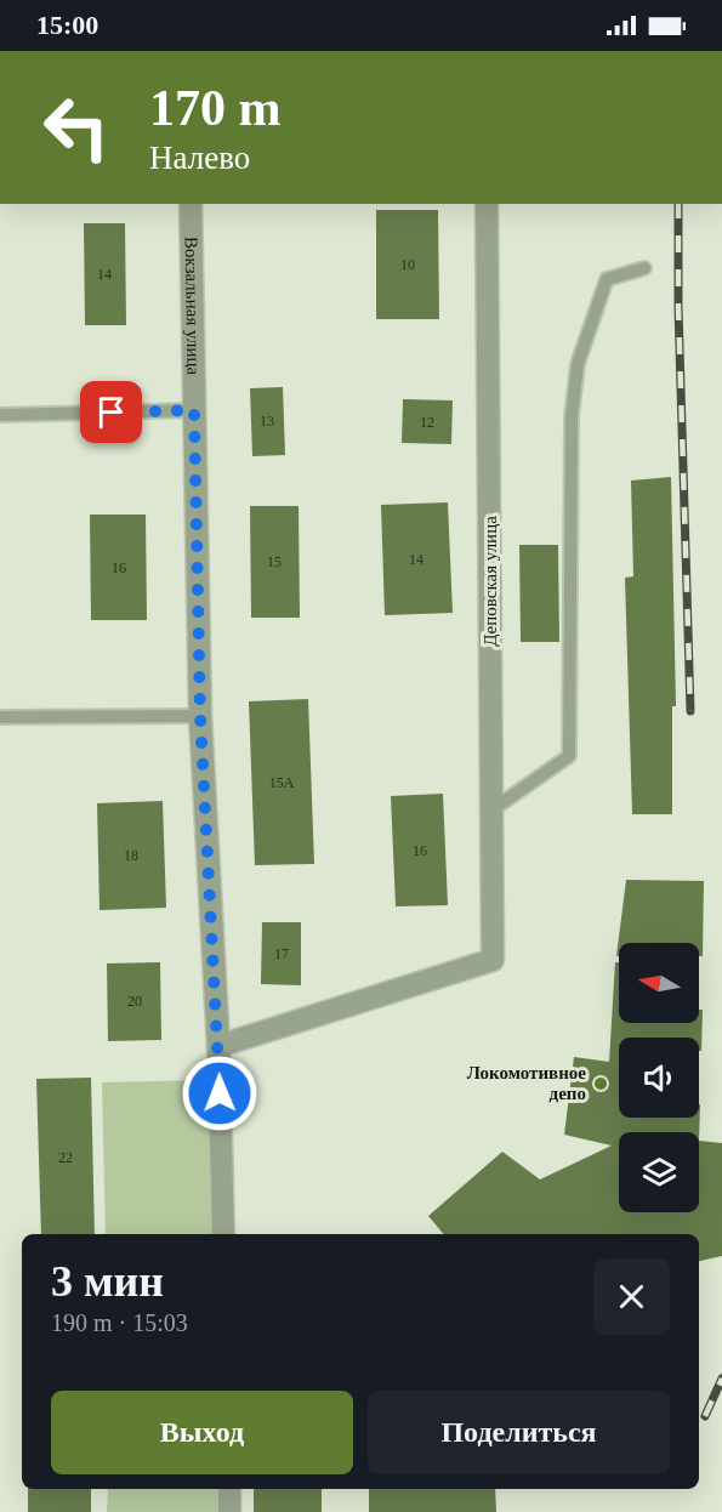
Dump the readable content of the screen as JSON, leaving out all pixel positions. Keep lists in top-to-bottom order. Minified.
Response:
{"streets":{"street":["Вокзальная улица","Деповская улица"]},"crossings":[["Вокзальная улица","Деповская улица"]],"places":["Локомотивное депо"],"house_numbers":["10","14","13","12","14","15","16","15А","16","18","17","20","22"],"north":"left","page":{"status":"15:00","turn":["170 m","Налево"],"heading":["3 мин","190 m · 15:03"],"buttons":["Выход","Поделиться"]}}
